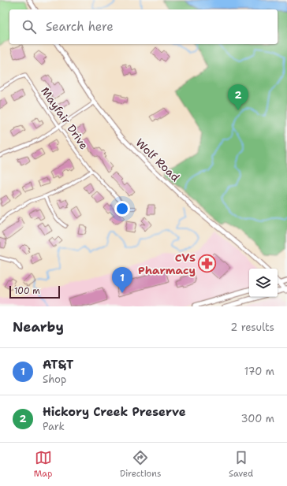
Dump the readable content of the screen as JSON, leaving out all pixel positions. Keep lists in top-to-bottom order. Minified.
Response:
{"streets":{"main road":["Wolf Road"],"street":["Mayfair Drive"]},"places":{"pharmacy":["CVS Pharmacy"]},"scale_bar":"100 m","page":{"search":"Search here","pins":["2","1"],"scale":"100 m","heading":["Nearby","2 results"],"list":[{"mark":"1","name":"AT&T","note":"Shop","value":"170 m"},{"mark":"2","name":"Hickory Creek Preserve","note":"Park","value":"300 m"}],"nav":["Map","Directions","Saved"]}}
